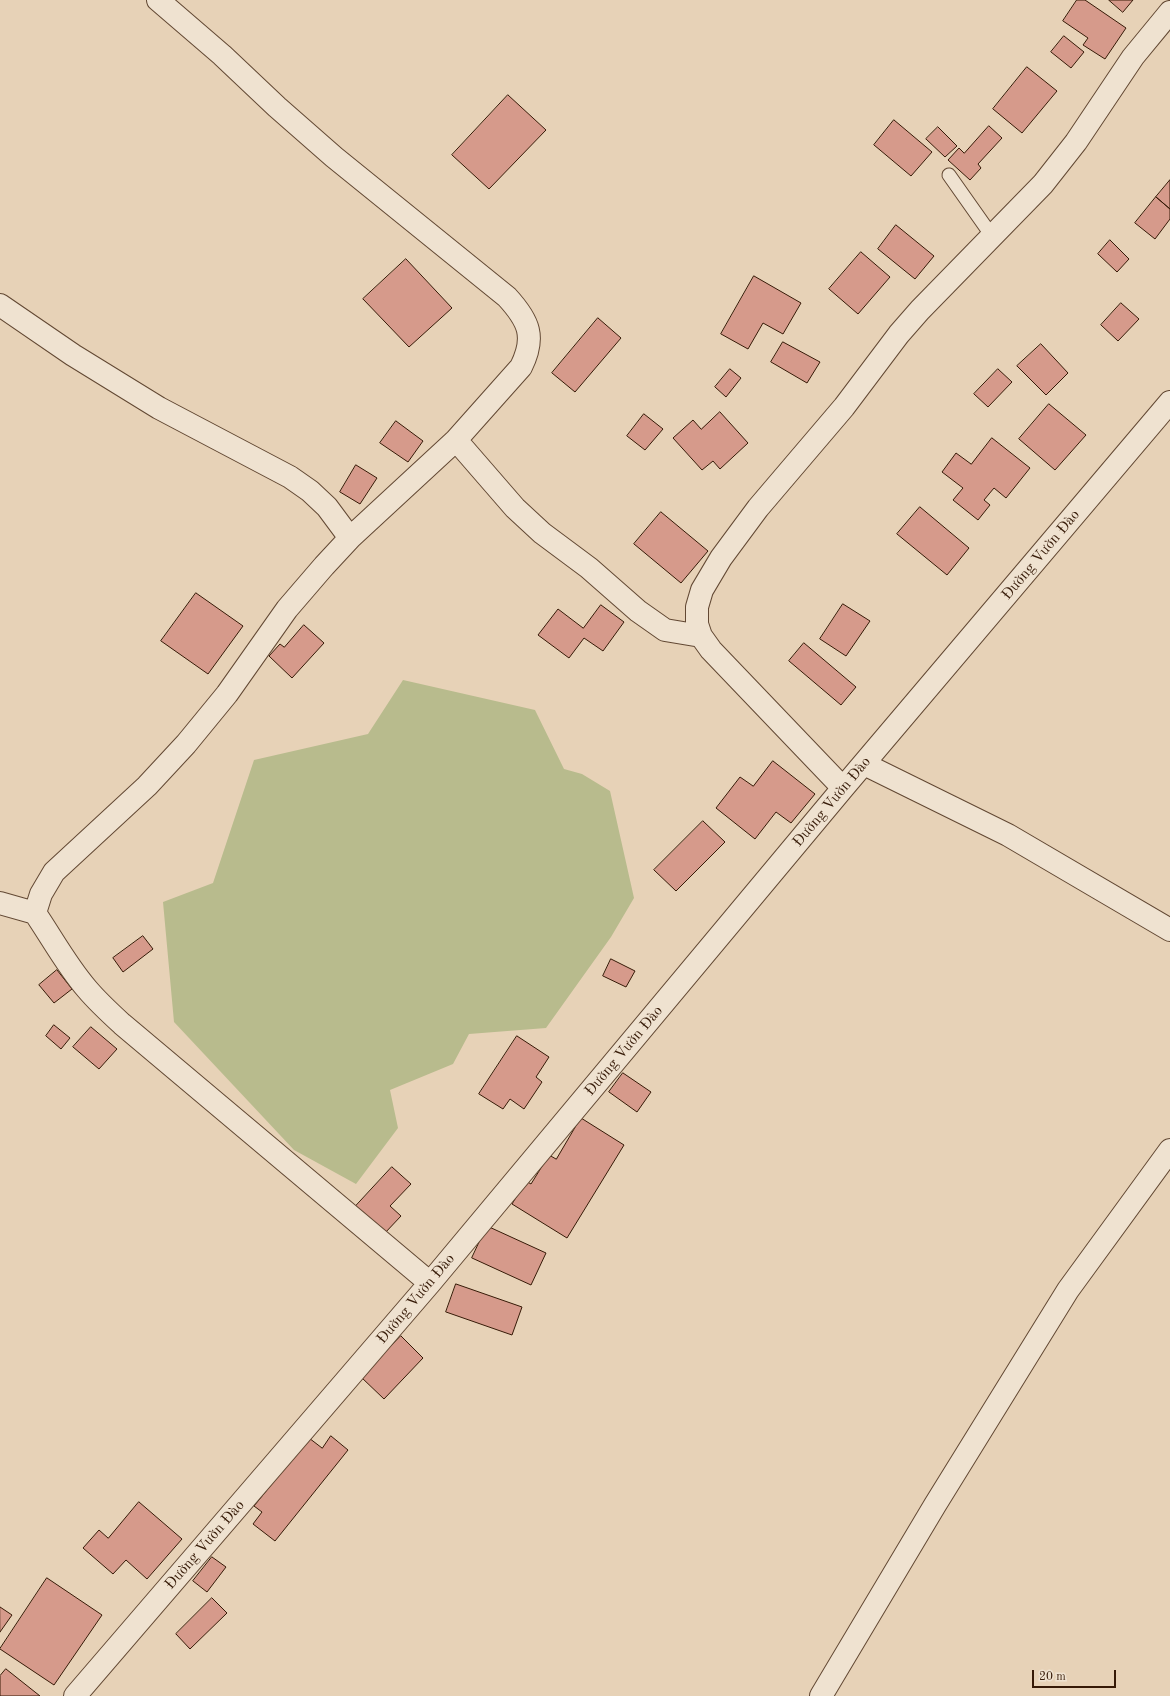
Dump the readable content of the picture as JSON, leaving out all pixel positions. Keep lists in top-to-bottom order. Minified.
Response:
{"streets":{"street":["Đường Vườn Đào"]},"scale_bar":"20 m"}
